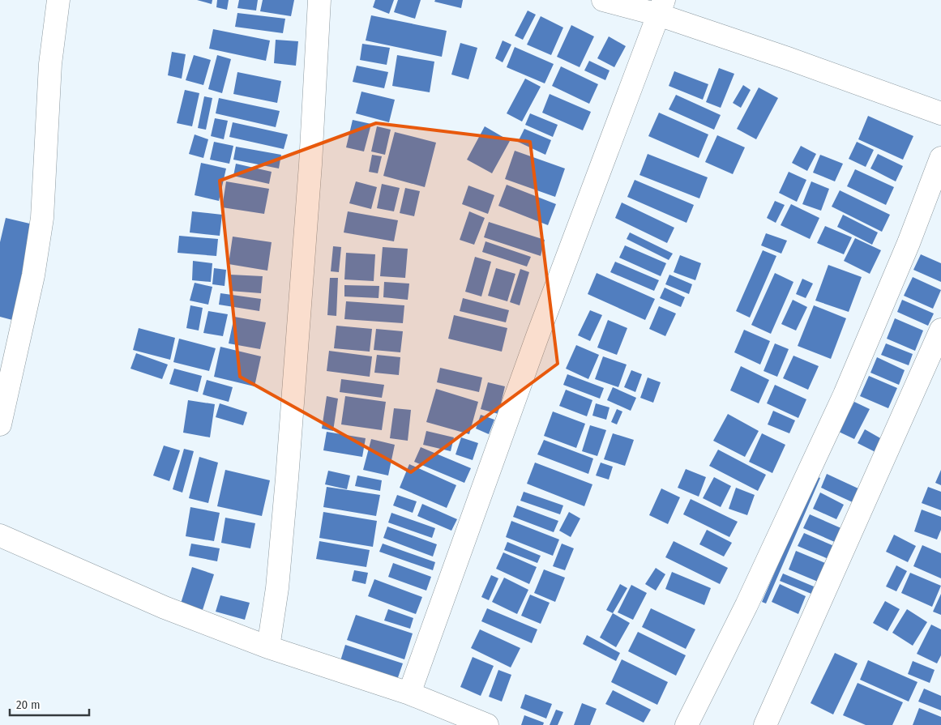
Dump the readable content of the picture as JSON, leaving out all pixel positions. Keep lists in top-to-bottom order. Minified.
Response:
{"scale_bar":"20 m"}
